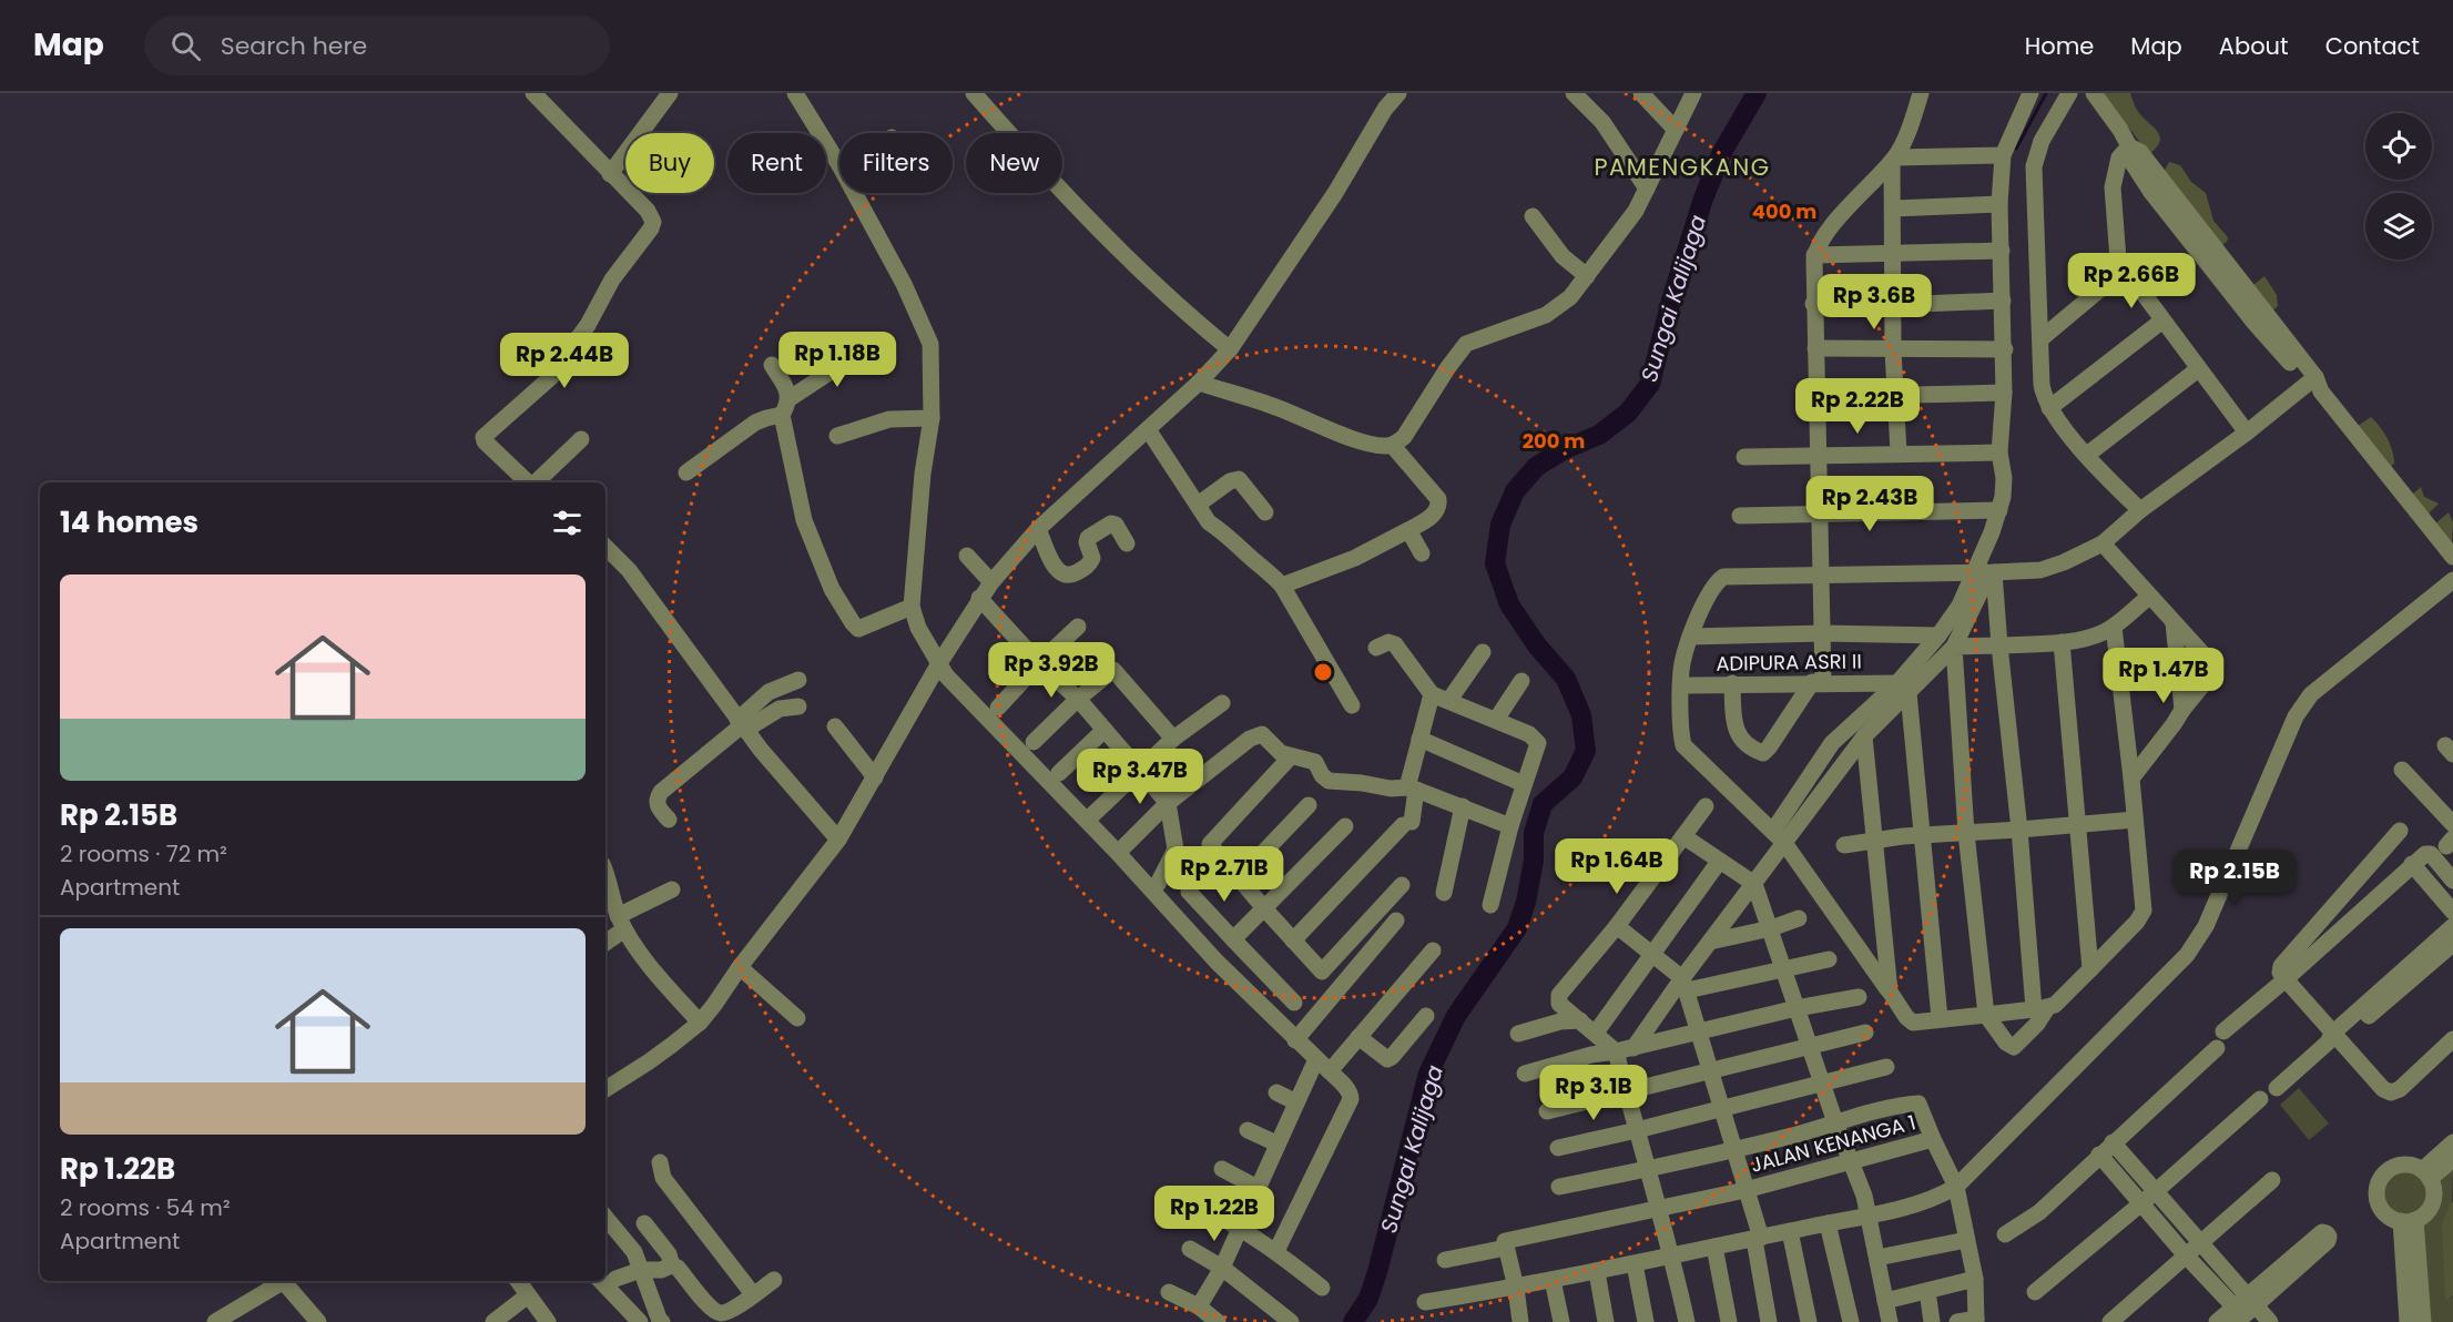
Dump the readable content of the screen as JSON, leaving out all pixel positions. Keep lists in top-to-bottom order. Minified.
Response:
{"streets":{"street":["ADIPURA ASRI II","JALAN KENANGA 1"]},"districts":["PAMENGKANG"],"water":["Sungai Kalijaga"],"page":{"header":"Map","search":"Search here","nav":["Home","Map","About","Contact"],"chip":["Buy","Rent","Filters","New"],"price":["Rp 2.66B","Rp 3.6B","Rp 1.18B","Rp 2.44B","Rp 2.22B","Rp 2.43B","Rp 3.92B","Rp 1.47B","Rp 3.47B","Rp 1.64B","Rp 2.71B","Rp 2.15B","Rp 3.1B","Rp 1.22B"],"heading":"14 homes","list":[{"name":"Rp 2.15B","note":"2 rooms · 72 m² · Apartment"},{"name":"Rp 1.22B","note":"2 rooms · 54 m² · Apartment"}]},"rings":["400 m","200 m"]}
